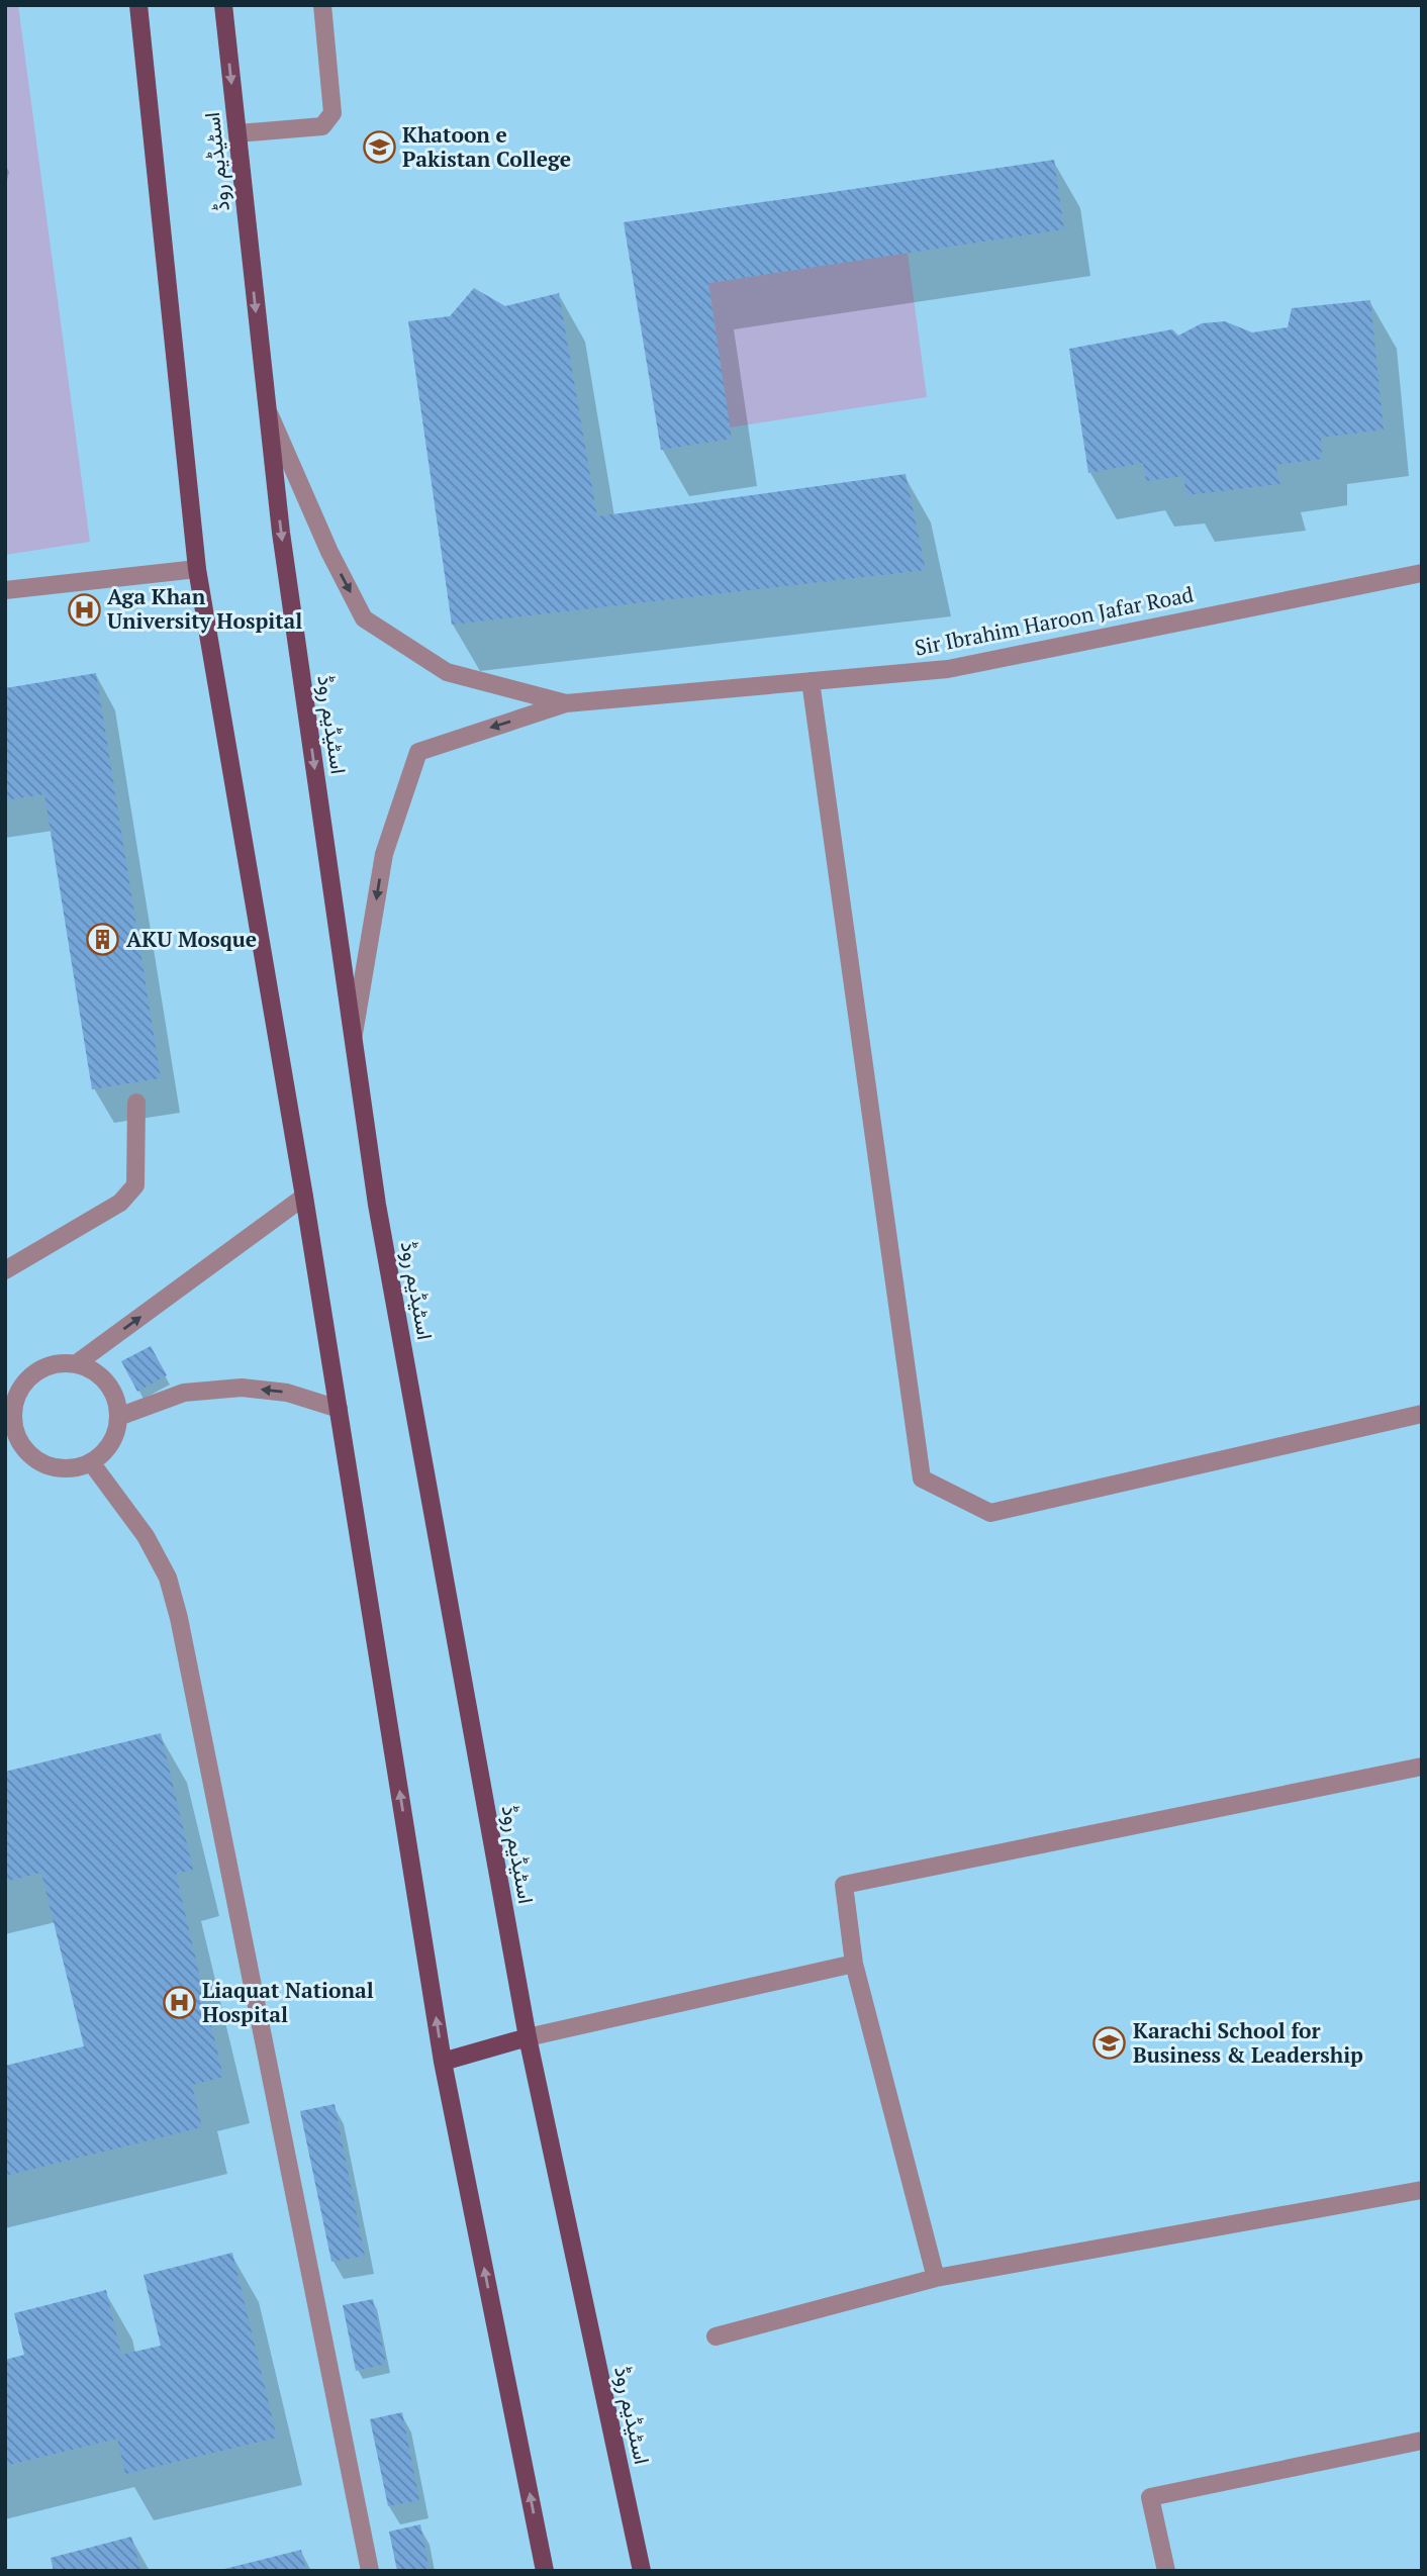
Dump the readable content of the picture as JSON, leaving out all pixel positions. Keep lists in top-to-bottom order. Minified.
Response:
{"streets":{"main road":["اسٹیڈیم روڈ"],"street":["Sir Ibrahim Haroon Jafar Road"]},"places":{"school or university":["Khatoon e Pakistan College","Karachi School for Business & Leadership"],"hospital":["Aga Khan University Hospital","Liaquat National Hospital"],"building":["AKU Mosque"]}}
